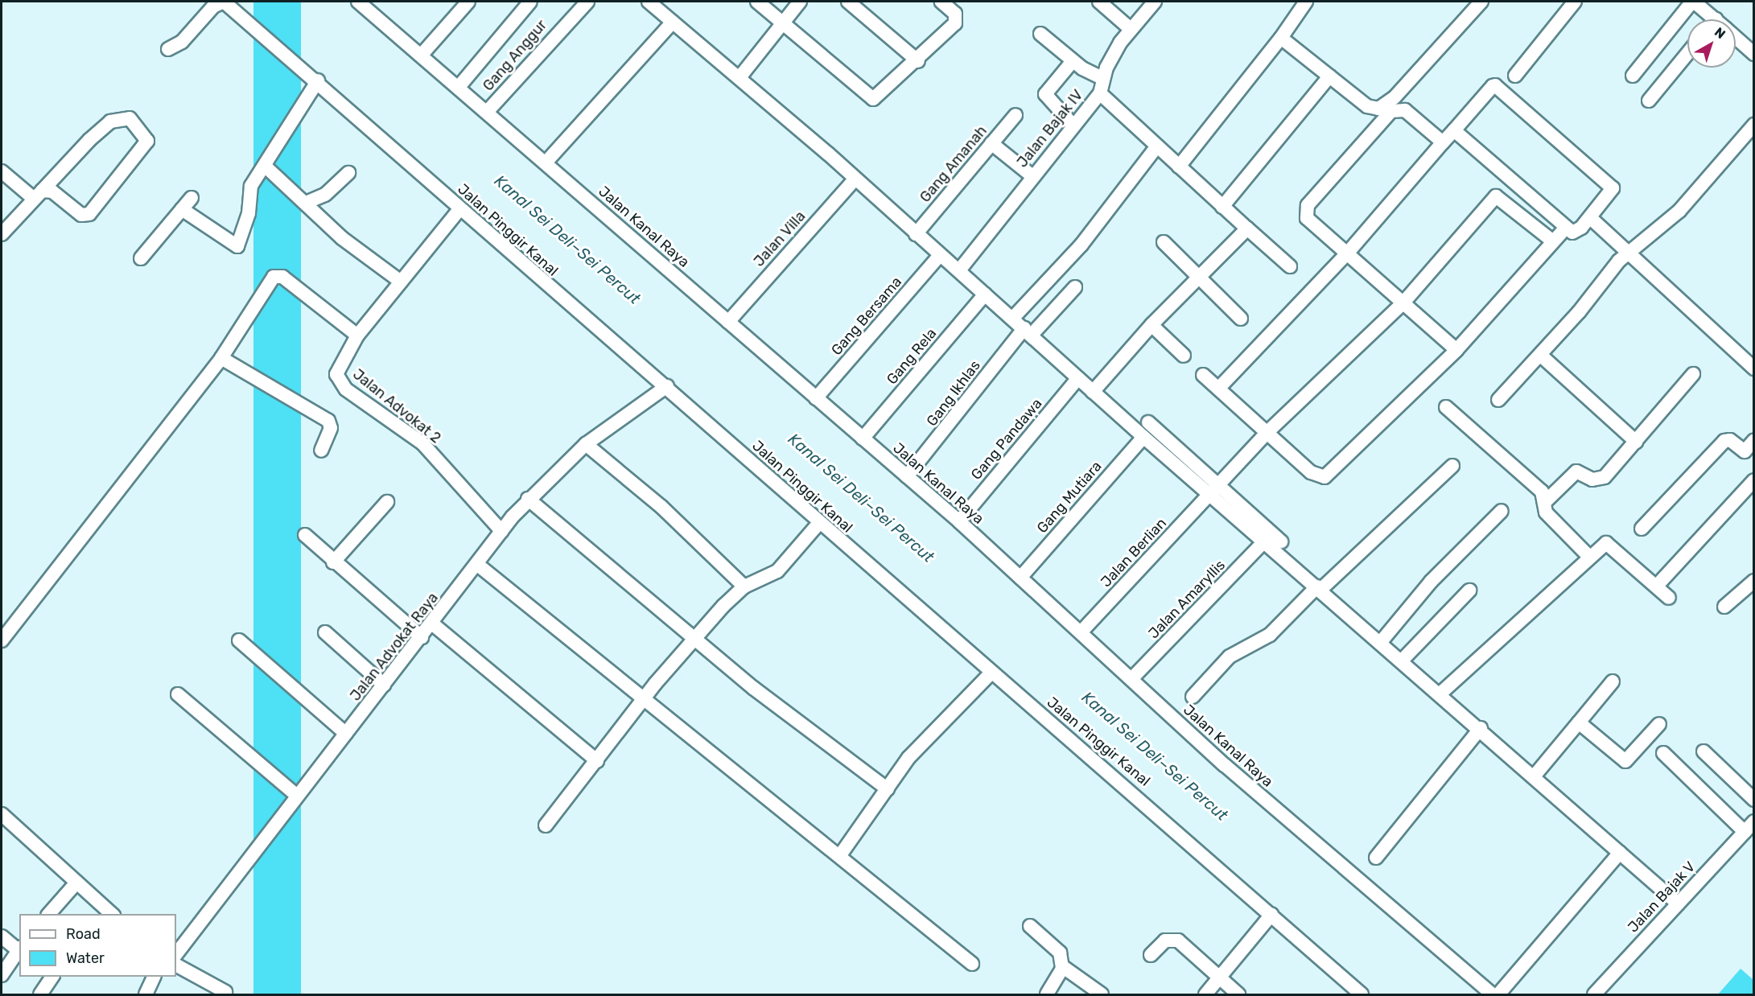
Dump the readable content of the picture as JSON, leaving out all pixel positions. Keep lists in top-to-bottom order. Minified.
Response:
{"streets":{"street":["Gang Anggur","Jalan Bajak IV","Gang Amanah","Jalan Kanal Raya","Jalan Pinggir Kanal","Jalan Villa","Gang Bersama","Gang Rela","Gang Ikhlas","Jalan Advokat 2","Gang Pandawa","Gang Mutiara","Jalan Berlian","Jalan Amaryllis","Jalan Advokat Raya","Jalan Bajak V"]},"crossings":[["Gang Anggur","Jalan Kanal Raya"],["Jalan Kanal Raya","Jalan Villa"],["Jalan Kanal Raya","Gang Bersama"],["Jalan Kanal Raya","Gang Rela"],["Jalan Kanal Raya","Gang Ikhlas"],["Jalan Kanal Raya","Gang Pandawa"],["Jalan Kanal Raya","Gang Mutiara"],["Jalan Kanal Raya","Jalan Berlian"],["Jalan Kanal Raya","Jalan Amaryllis"],["Jalan Pinggir Kanal","Jalan Advokat 2"],["Jalan Pinggir Kanal","Jalan Advokat Raya"],["Jalan Advokat 2","Jalan Advokat Raya"]],"water":["Kanal Sei Deli–Sei Percut"],"legend":["Road","Water"],"north":"top right"}
